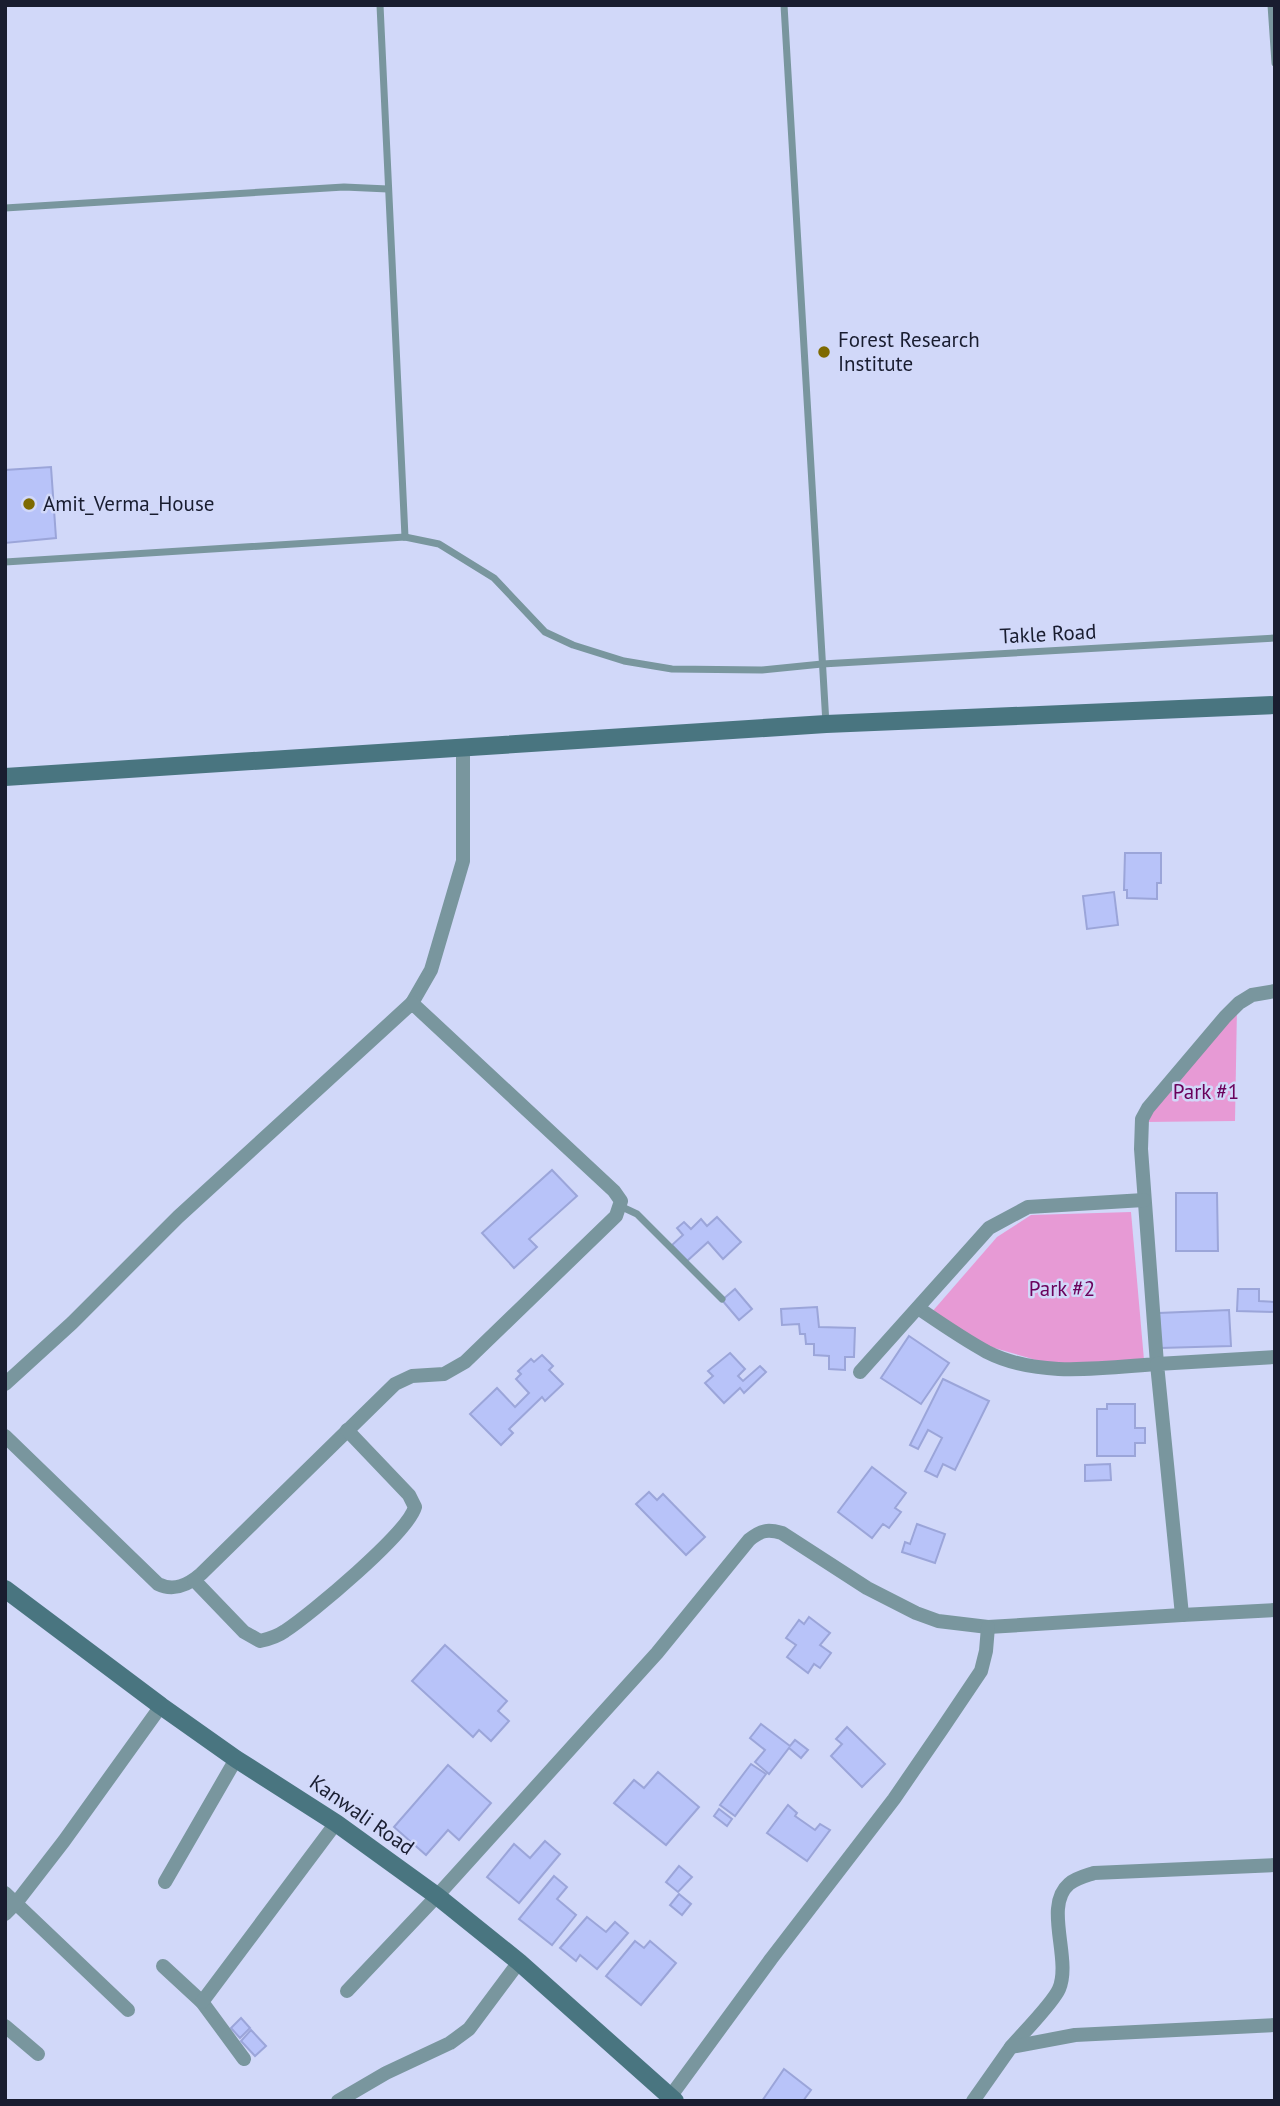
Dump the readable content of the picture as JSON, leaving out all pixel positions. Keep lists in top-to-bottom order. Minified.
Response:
{"streets":{"main road":["Kanwali Road"],"lane":["Takle Road"]},"parks":["Park #1","Park #2"],"places":["Forest Research Institute","Amit_Verma_House"]}
